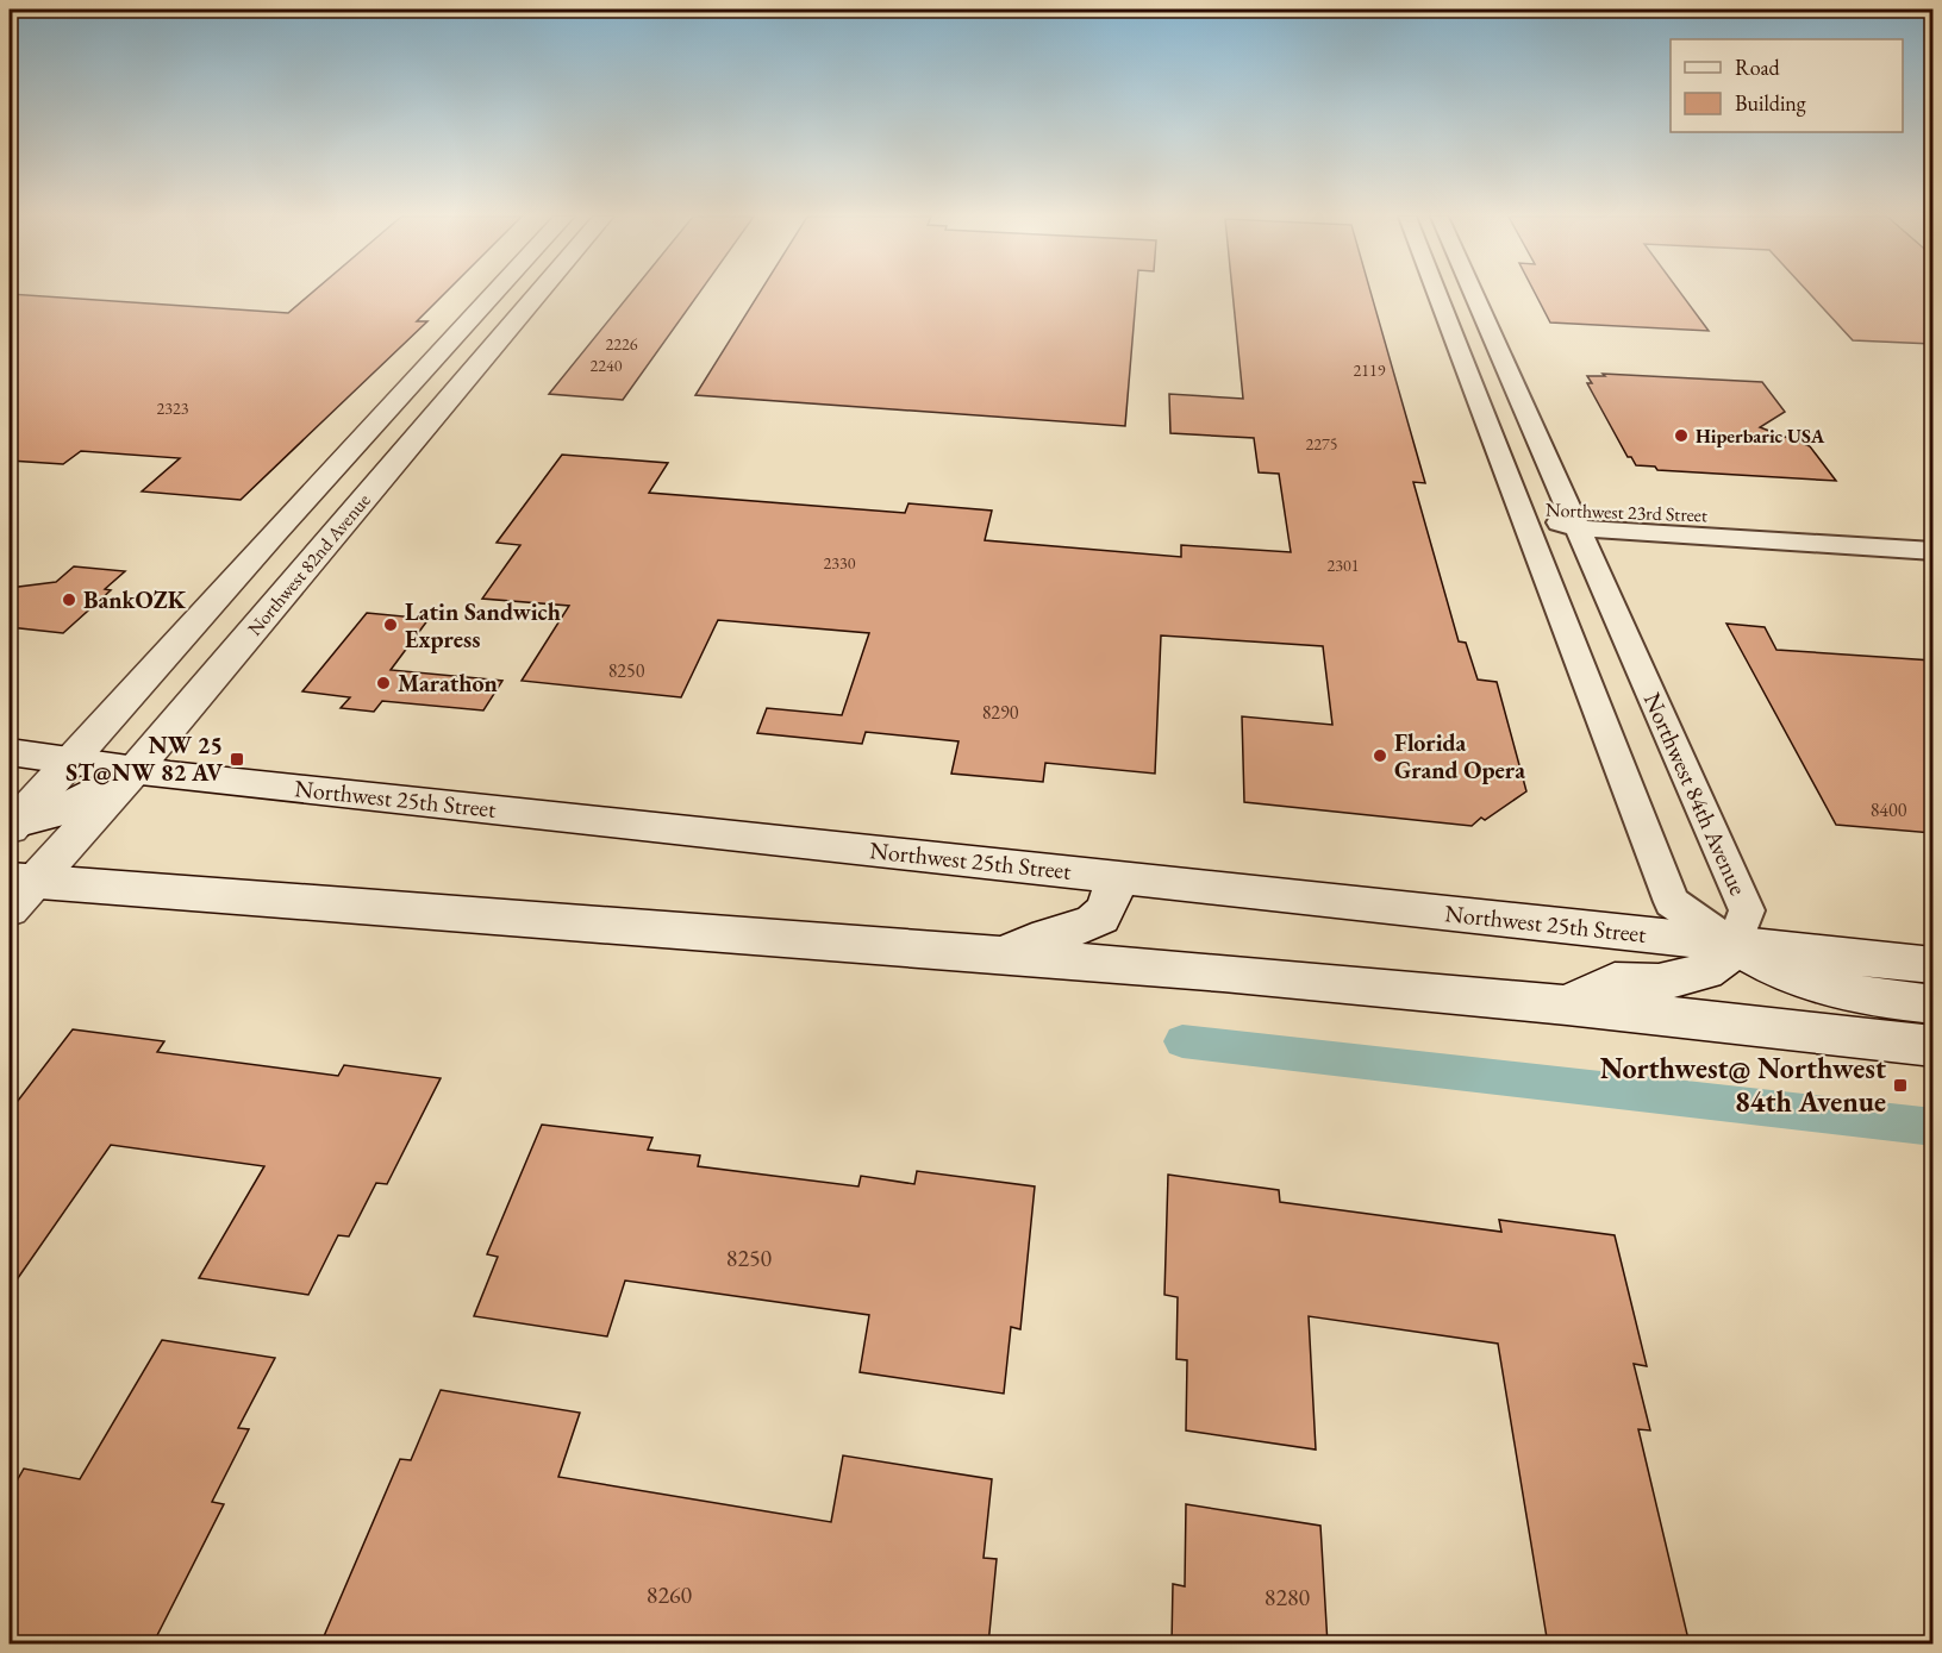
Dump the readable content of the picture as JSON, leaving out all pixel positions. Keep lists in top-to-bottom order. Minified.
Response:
{"streets":{"main road":["Northwest 82nd Avenue","Northwest 25th Street"],"street":["Northwest 23rd Street","Northwest 84th Avenue"]},"crossings":[["Northwest 23rd Street","Northwest 84th Avenue"],["Northwest 82nd Avenue","Northwest 25th Street"],["Northwest 84th Avenue","Northwest 25th Street"]],"places":{"other":["Hiperbaric USA","BankOZK","Latin Sandwich Express","Marathon","Florida Grand Opera"],"transit":["NW 25 ST@NW 82 AV","Northwest@ Northwest 84th Avenue"]},"house_numbers":["2226","2240","2119","2323","2275","2330","2301","8250","8290","8400","8250","8260","8280"],"legend":["Road","Building"]}
